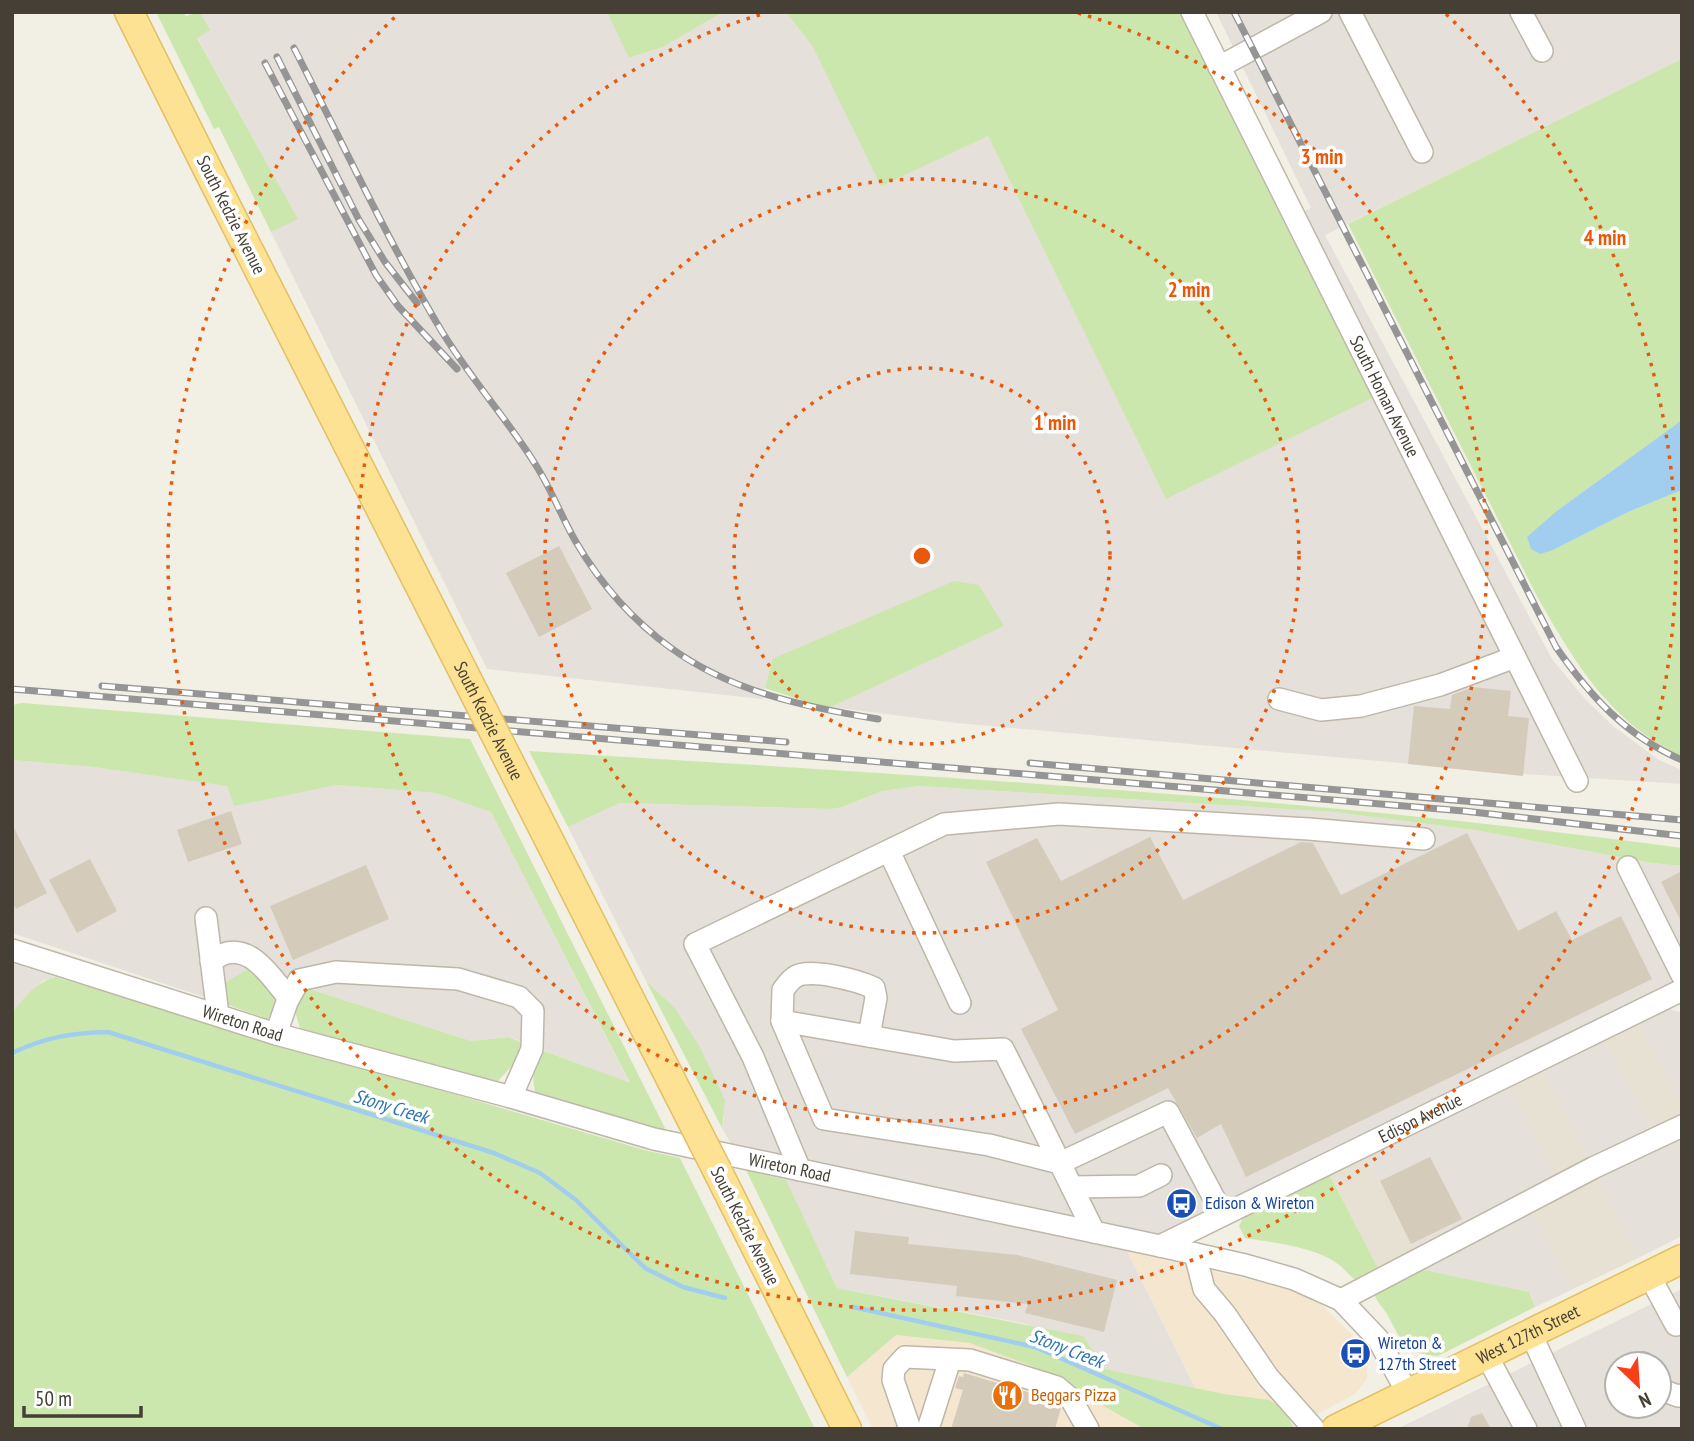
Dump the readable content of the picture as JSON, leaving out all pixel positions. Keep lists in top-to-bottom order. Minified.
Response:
{"streets":{"main road":["South Kedzie Avenue","West 127th Street"],"street":["South Homan Avenue","Wireton Road","Edison Avenue"]},"crossings":[["Wireton Road","Edison Avenue"],["Wireton Road","West 127th Street"]],"water":["Stony Creek"],"places":{"bus stop":["Edison & Wireton","Wireton & 127th Street"],"restaurant":["Beggars Pizza"]},"scale_bar":"50 m","north":"bottom right","rings":["3 min","4 min","2 min","1 min"]}
